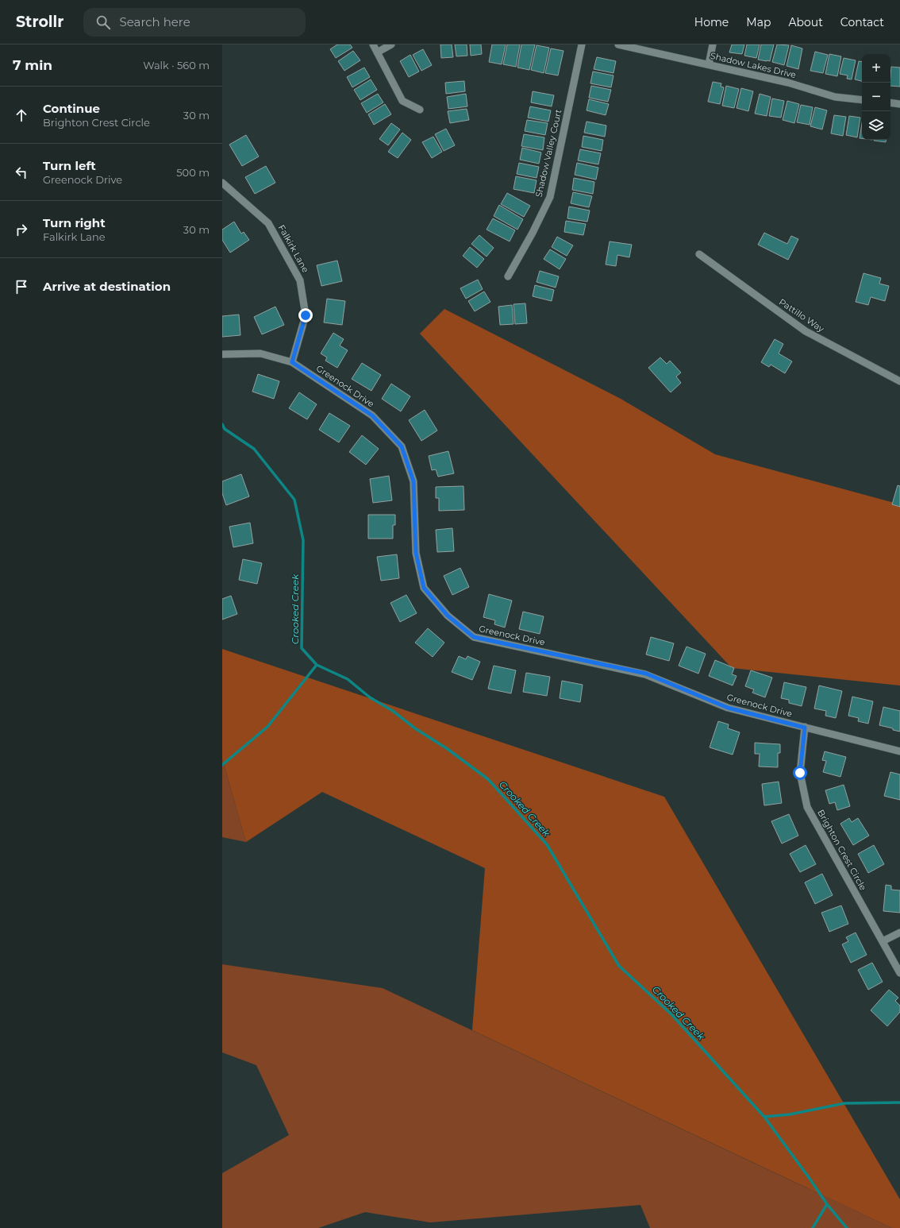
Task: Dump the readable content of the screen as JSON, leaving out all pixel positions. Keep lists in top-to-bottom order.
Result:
{
  "streets": {
    "street": [
      "Shadow Lakes Drive",
      "Shadow Valley Court",
      "Falkirk Lane",
      "Pattillo Way",
      "Greenock Drive",
      "Brighton Crest Circle"
    ]
  },
  "crossings": [
    ["Falkirk Lane", "Greenock Drive"],
    ["Greenock Drive", "Brighton Crest Circle"]
  ],
  "water": ["Crooked Creek"],
  "page": {
    "header": "Strollr",
    "search": "Search here",
    "nav": [
      "Home",
      "Map",
      "About",
      "Contact"
    ],
    "heading": ["7 min", "Walk · 560 m"],
    "map_buttons": ["+", "−"],
    "list": [
      ["Continue", "Brighton Crest Circle", "30 m"],
      ["Turn left", "Greenock Drive", "500 m"],
      ["Turn right", "Falkirk Lane", "30 m"],
      "Arrive at destination"
    ]
  }
}
